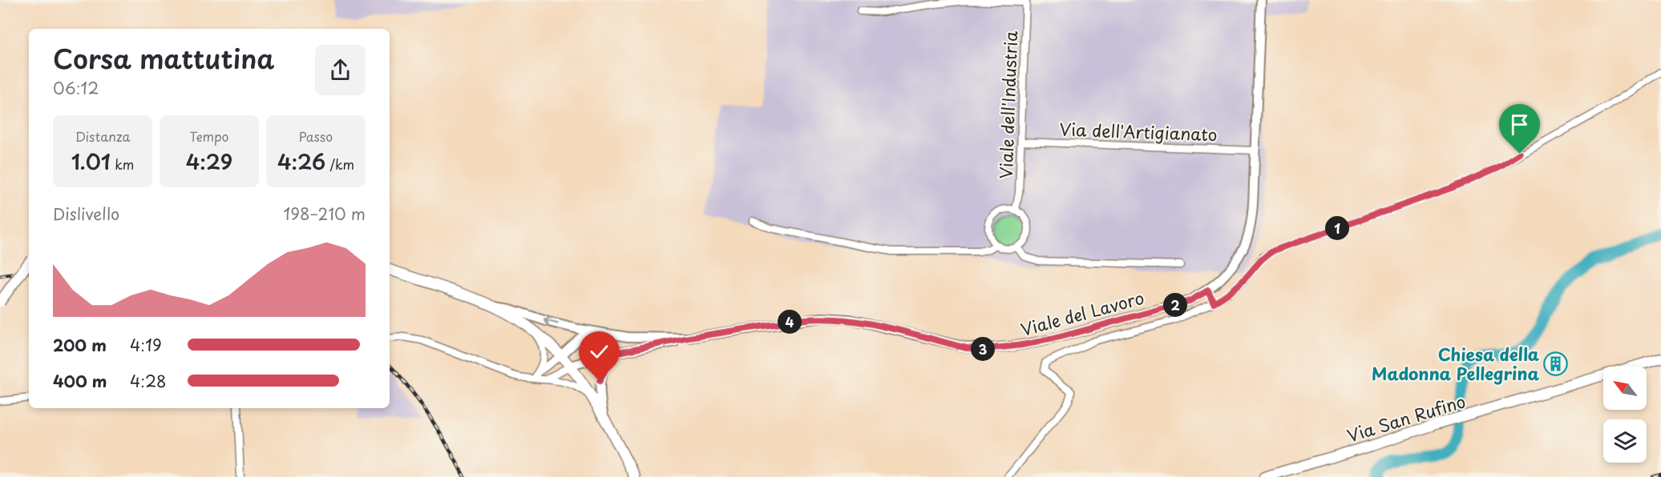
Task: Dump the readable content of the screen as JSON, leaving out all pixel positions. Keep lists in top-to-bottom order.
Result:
{
  "streets": {
    "main road": ["Via San Rufino"],
    "street": ["Viale dell'Industria", "Via dell'Artigianato", "Viale del Lavoro"]
  },
  "crossings": [
    ["Viale dell'Industria", "Via dell'Artigianato"],
    ["Via dell'Artigianato", "Viale del Lavoro"]
  ],
  "places": {
    "building": ["Chiesa della Madonna Pellegrina"]
  },
  "north": "top left",
  "page": {
    "heading": ["Corsa mattutina", "06:12"],
    "stats": [
      ["Distanza", "1.01 km"],
      ["Tempo", "4:29"],
      ["Passo", "4:26 /km"]
    ],
    "chart": ["Dislivello", "198–210 m"],
    "pins": [
      "1",
      "2",
      "4",
      "3"
    ],
    "list": [
      {
        "name": "200 m",
        "note": "4:19"
      },
      {
        "name": "400 m",
        "note": "4:28"
      }
    ]
  }
}
